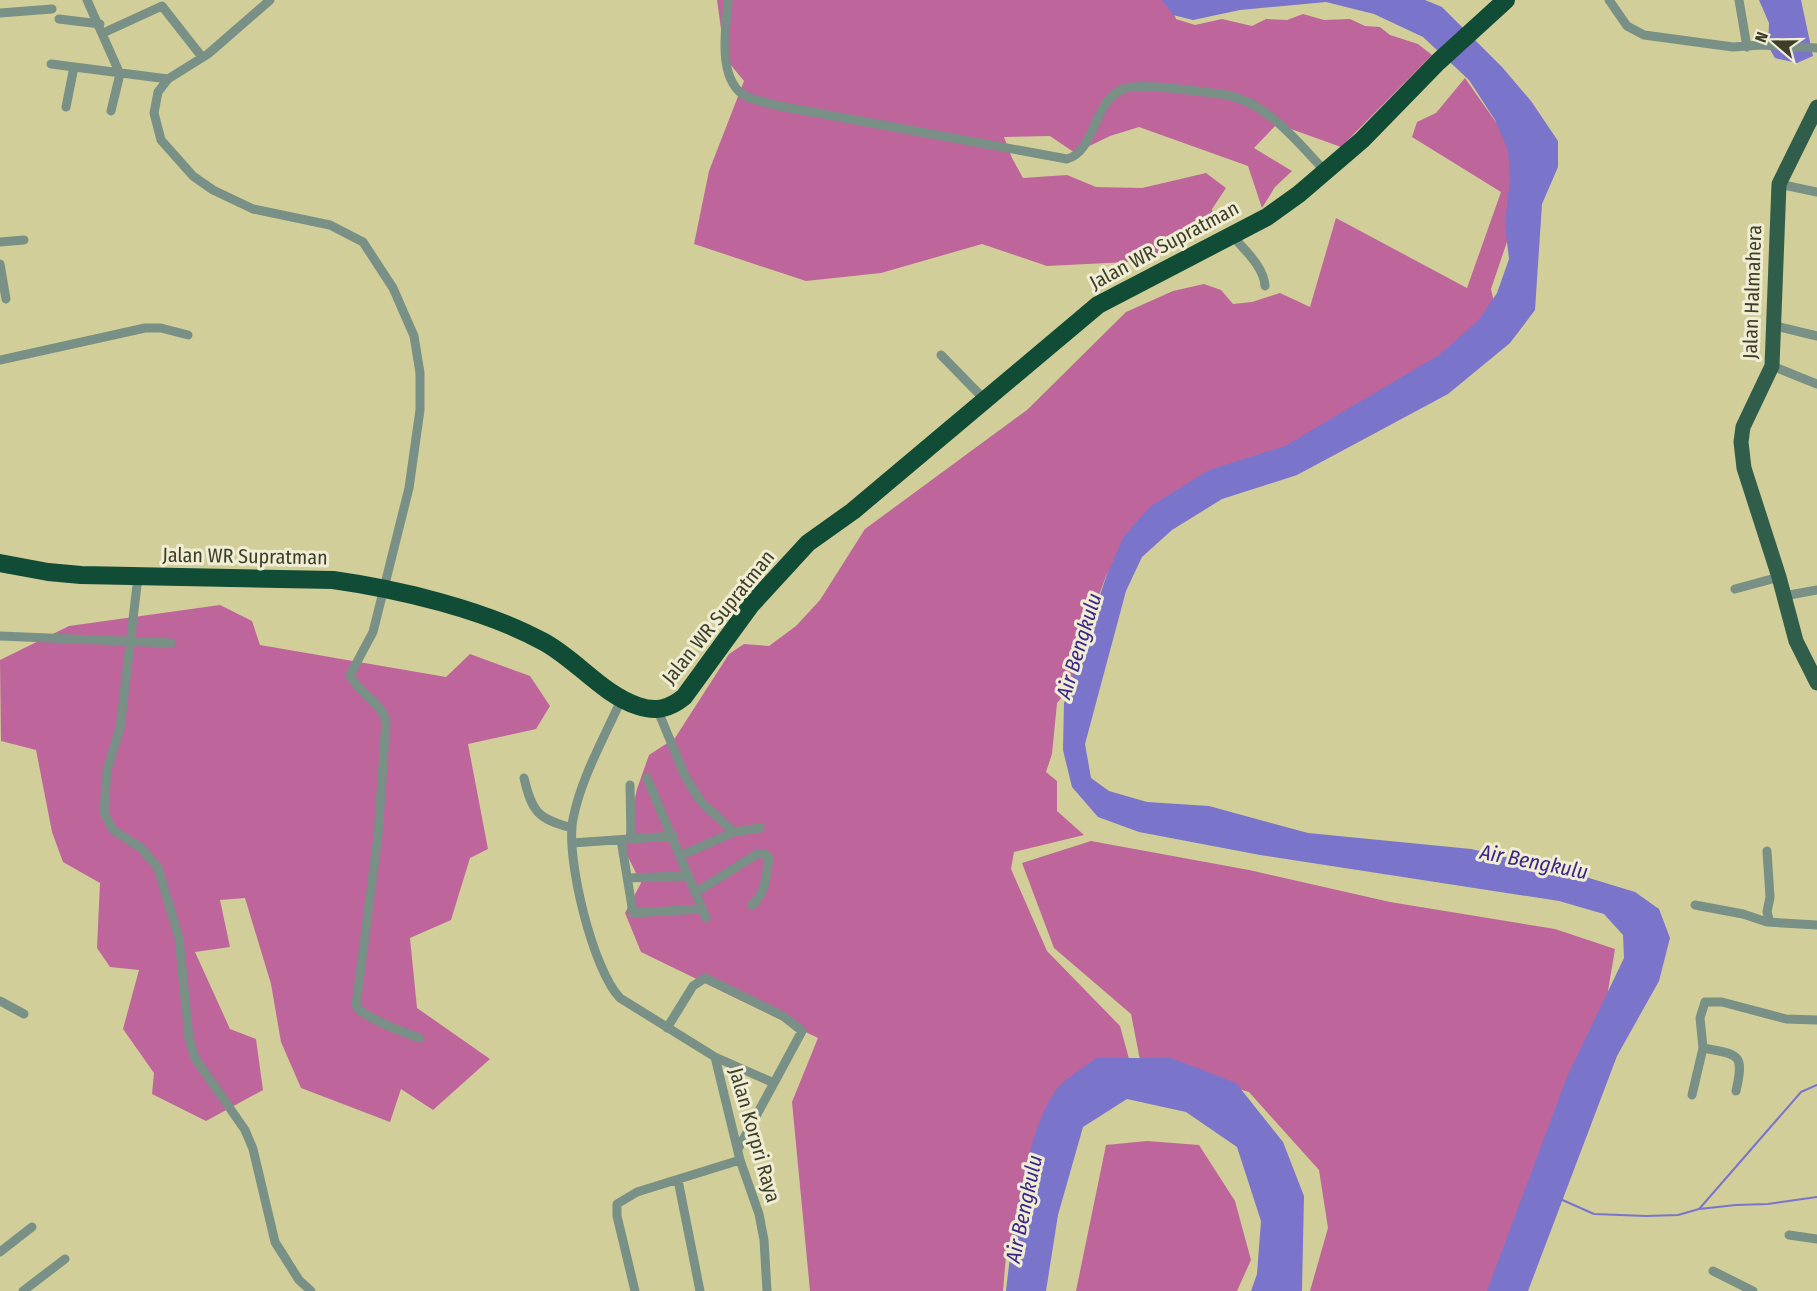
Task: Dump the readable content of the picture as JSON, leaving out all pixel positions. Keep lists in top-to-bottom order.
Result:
{
  "streets": {
    "highway": ["Jalan WR Supratman"],
    "main road": ["Jalan Halmahera"],
    "street": ["Jalan Korpri Raya"]
  },
  "crossings": [
    ["Jalan WR Supratman", "Jalan Korpri Raya"]
  ],
  "water": ["Air Bengkulu"],
  "north": "left"
}
